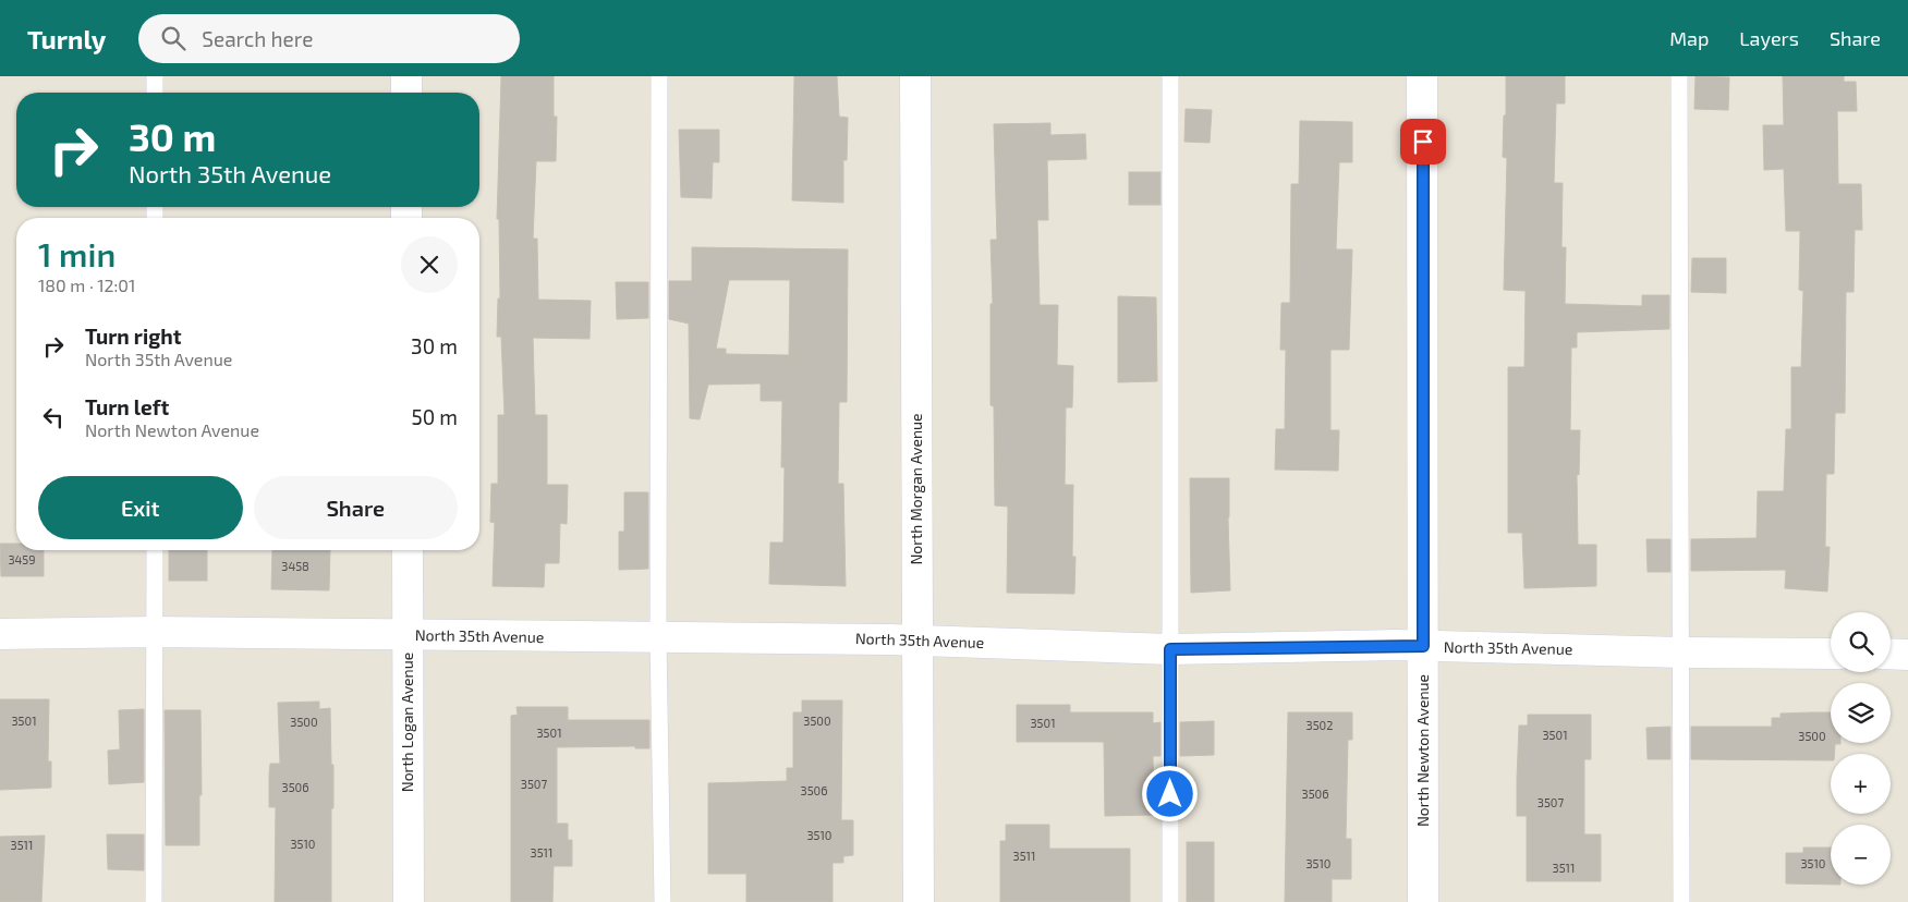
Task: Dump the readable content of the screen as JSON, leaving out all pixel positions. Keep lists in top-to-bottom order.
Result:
{
  "streets": {
    "street": [
      "North Morgan Avenue",
      "North 35th Avenue",
      "North Logan Avenue",
      "North Newton Avenue"
    ]
  },
  "crossings": [
    ["North Morgan Avenue", "North 35th Avenue"],
    ["North 35th Avenue", "North Logan Avenue"],
    ["North 35th Avenue", "North Newton Avenue"]
  ],
  "house_numbers": [
    "3459",
    "3458",
    "3501",
    "3500",
    "3500",
    "3501",
    "3502",
    "3501",
    "3501",
    "3500",
    "3507",
    "3506",
    "3506",
    "3506",
    "3507",
    "3510",
    "3510",
    "3511",
    "3511",
    "3511",
    "3510",
    "3510",
    "3511"
  ],
  "page": {
    "header": "Turnly",
    "search": "Search here",
    "nav": ["Map", "Layers", "Share"],
    "turn": ["30 m", "North 35th Avenue"],
    "heading": ["1 min", "180 m · 12:01"],
    "list": [
      {
        "name": "Turn right",
        "note": "North 35th Avenue",
        "value": "30 m"
      },
      {
        "name": "Turn left",
        "note": "North Newton Avenue",
        "value": "50 m"
      }
    ],
    "buttons": ["Exit", "Share"],
    "map_buttons": ["+", "−"]
  }
}
